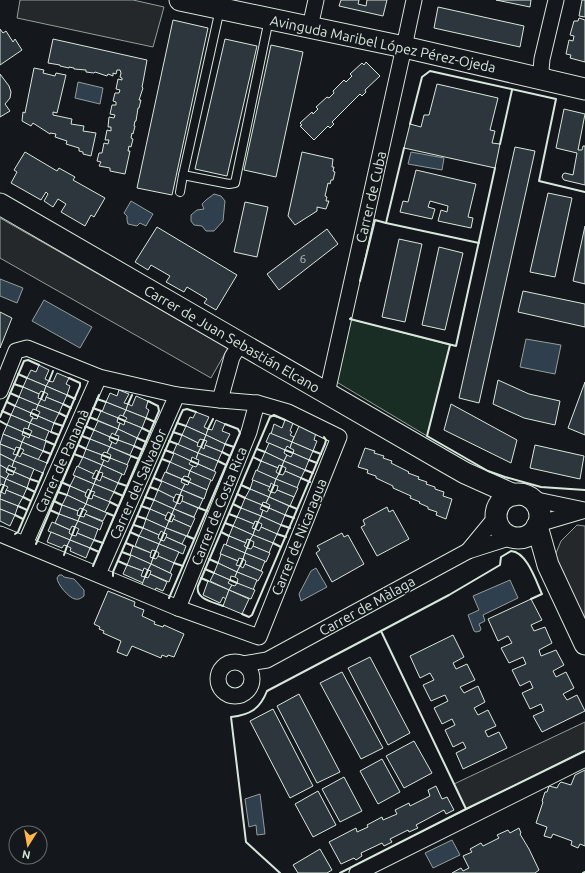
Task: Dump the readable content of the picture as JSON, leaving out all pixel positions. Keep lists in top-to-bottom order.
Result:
{
  "streets": {
    "main road": ["Avinguda Maribel López Pérez-Ojeda", "Carrer de Juan Sebastián Elcano"],
    "street": [
      "Carrer de Cuba",
      "Carrer de Panamà",
      "Carrer del Salvador",
      "Carrer de Costa Rica",
      "Carrer de Nicaragua",
      "Carrer de Màlaga"
    ]
  },
  "crossings": [
    ["Avinguda Maribel López Pérez-Ojeda", "Carrer de Cuba"],
    ["Carrer de Cuba", "Carrer de Juan Sebastián Elcano"],
    ["Carrer de Juan Sebastián Elcano", "Carrer de Màlaga"],
    ["Carrer de Costa Rica", "Carrer de Nicaragua"]
  ],
  "house_numbers": ["6"],
  "north": "bottom"
}
